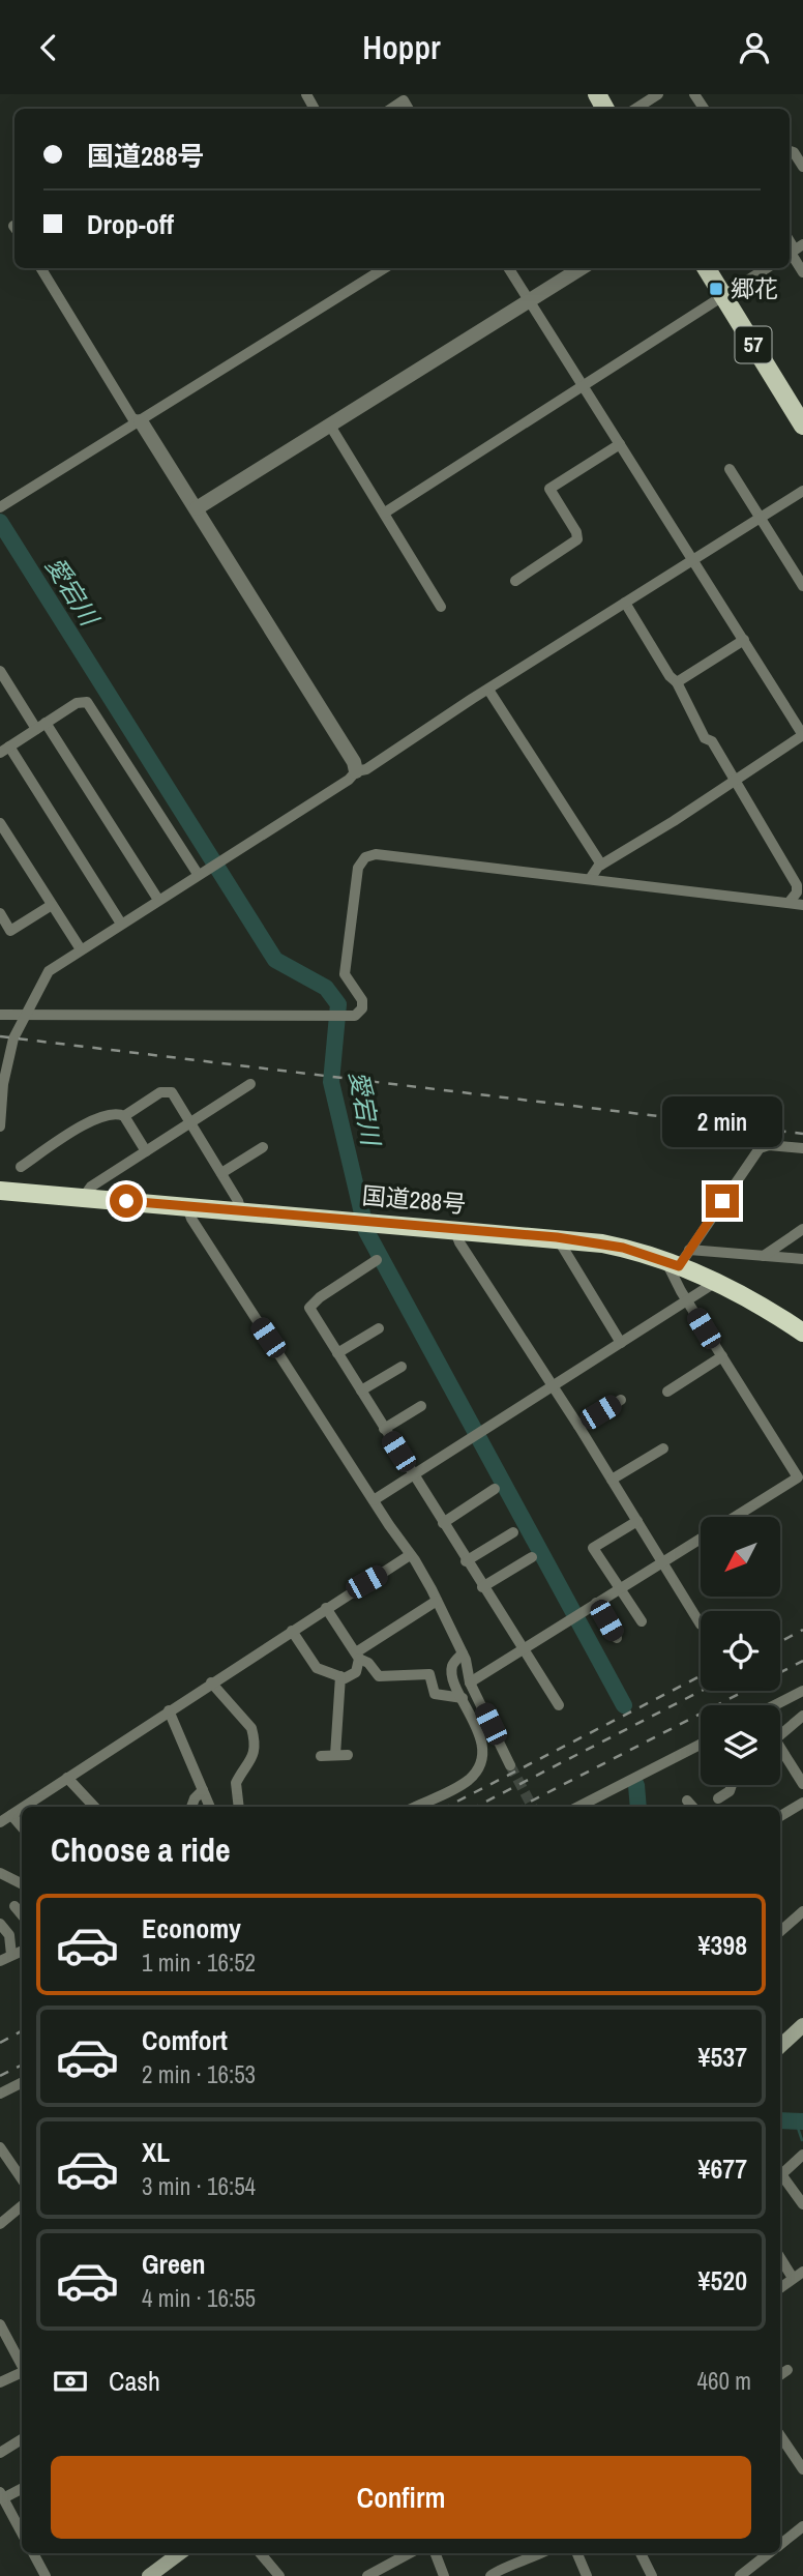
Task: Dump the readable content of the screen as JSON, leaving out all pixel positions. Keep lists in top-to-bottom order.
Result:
{
  "streets": {
    "highway": ["国道288号"],
    "main road": ["57"]
  },
  "water": ["愛宕川"],
  "places": {
    "transit": ["郷花"]
  },
  "north": "bottom left",
  "page": {
    "header": "Hoppr",
    "banner": ["国道288号", "Drop-off"],
    "bubble": "2 min",
    "heading": "Choose a ride",
    "list": [
      {
        "name": "Economy",
        "note": "1 min · 16:52",
        "value": "¥398"
      },
      {
        "name": "Comfort",
        "note": "2 min · 16:53",
        "value": "¥537"
      },
      {
        "name": "XL",
        "note": "3 min · 16:54",
        "value": "¥677"
      },
      {
        "name": "Green",
        "note": "4 min · 16:55",
        "value": "¥520"
      }
    ],
    "pay": ["Cash", "460 m"],
    "buttons": "Confirm"
  }
}
